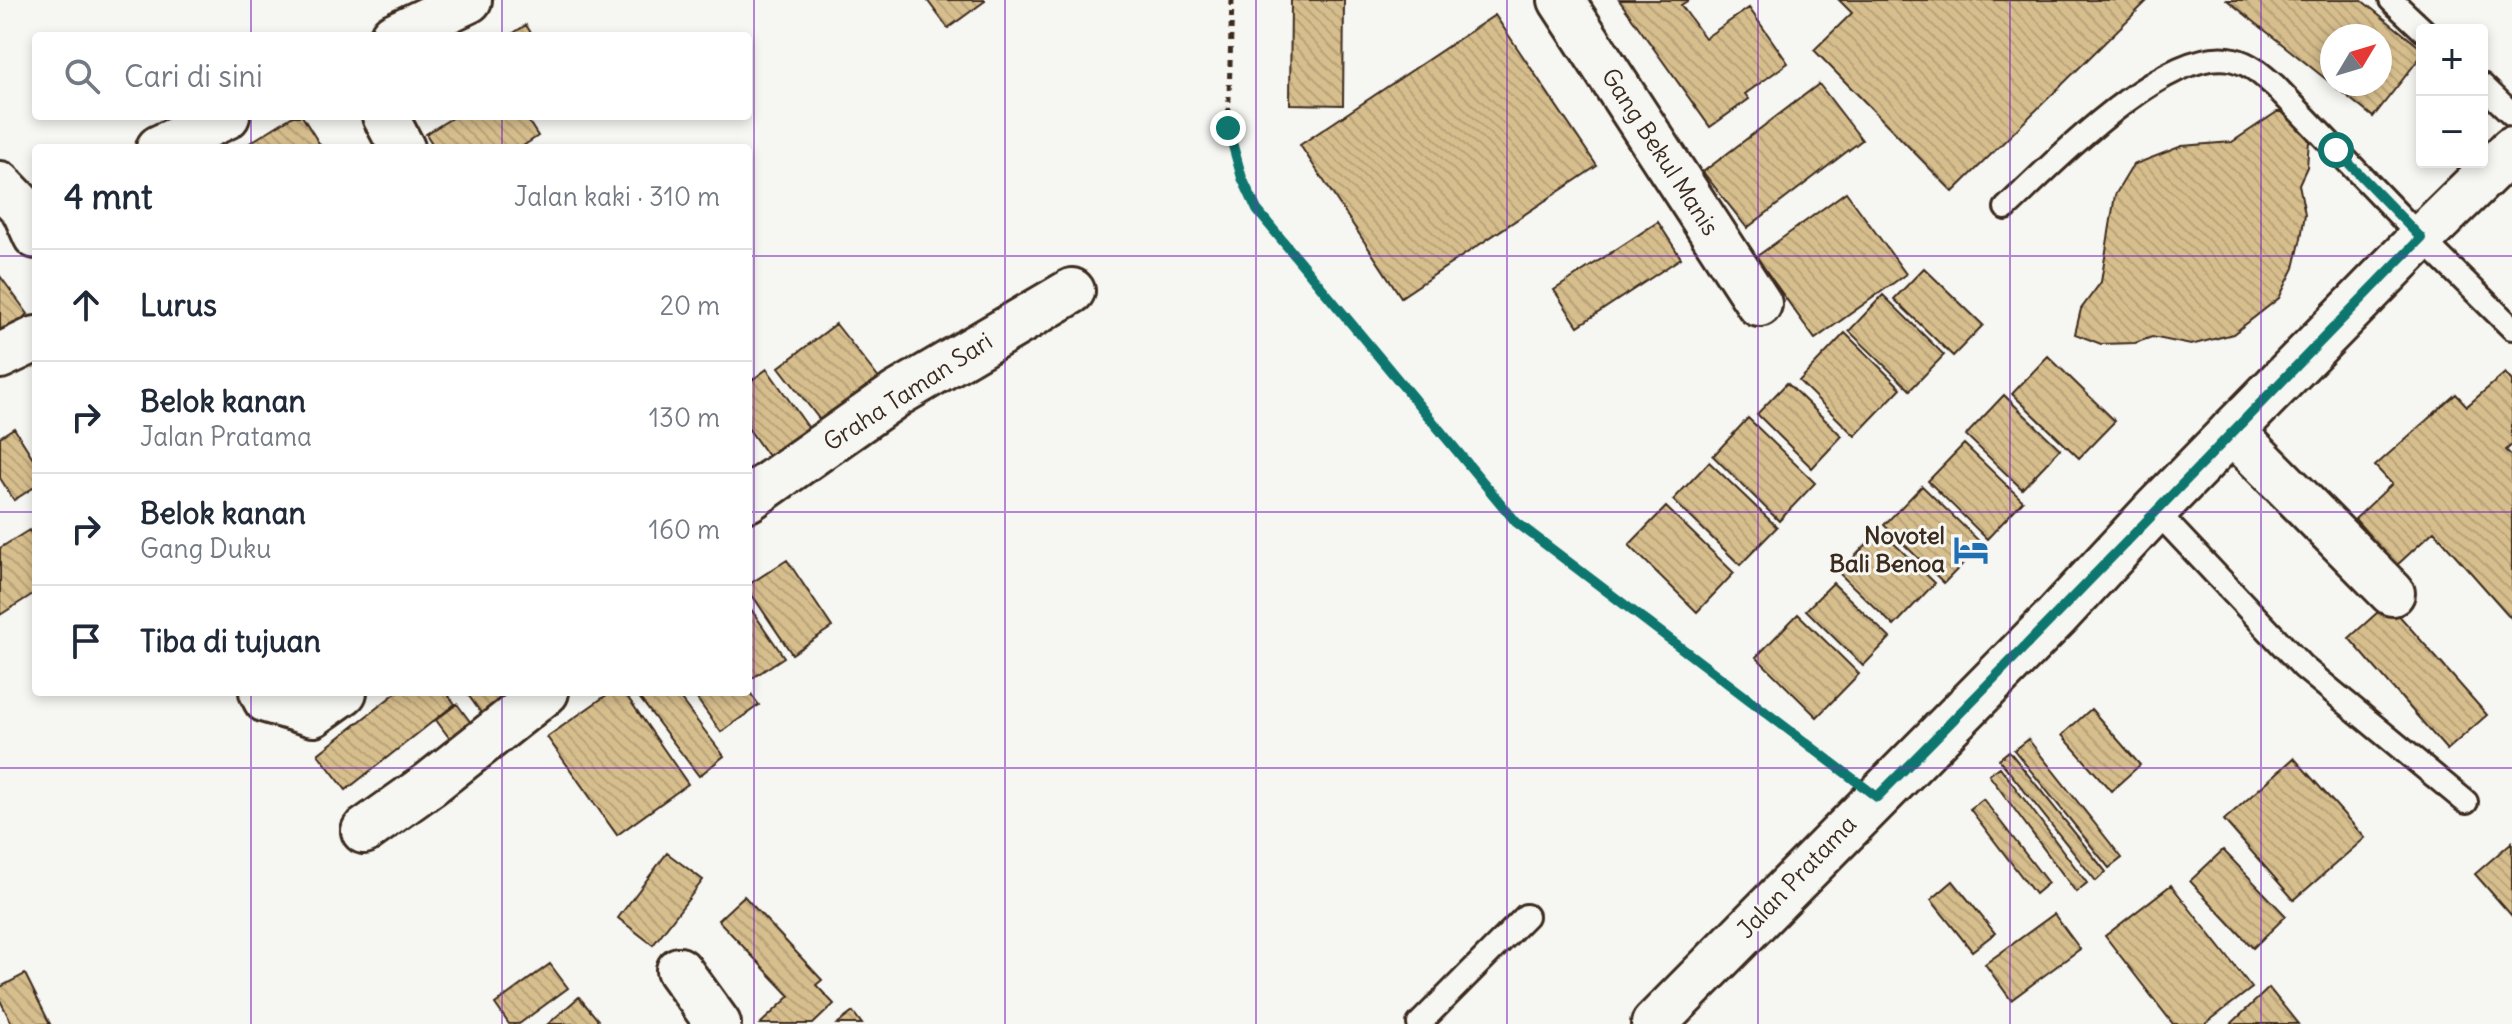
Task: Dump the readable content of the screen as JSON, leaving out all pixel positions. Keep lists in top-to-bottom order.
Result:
{
  "streets": {
    "street": ["Gang Bekul Manis", "Graha Taman Sari", "Jalan Pratama"]
  },
  "places": {
    "hotel": ["Novotel Bali Benoa"]
  },
  "north": "top right",
  "page": {
    "map_buttons": ["+", "−"],
    "search": "Cari di sini",
    "heading": ["4 mnt", "Jalan kaki · 310 m"],
    "list": [
      ["Lurus", "20 m"],
      ["Belok kanan", "Jalan Pratama", "130 m"],
      ["Belok kanan", "Gang Duku", "160 m"],
      "Tiba di tujuan"
    ]
  }
}
